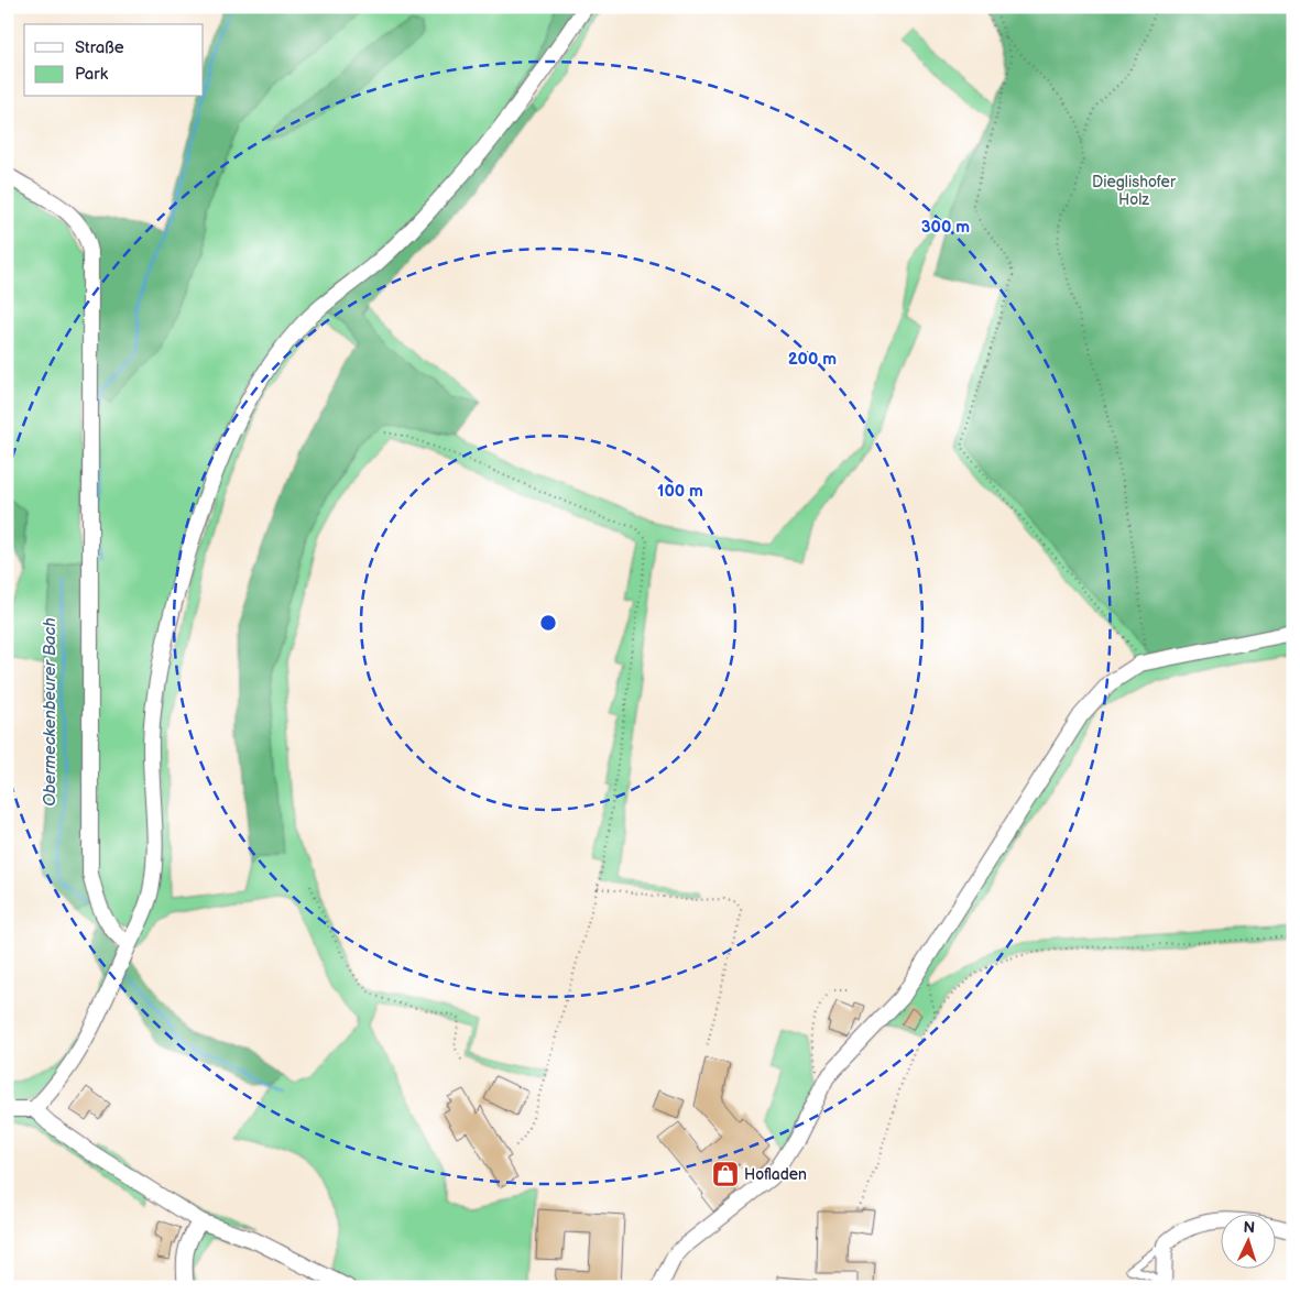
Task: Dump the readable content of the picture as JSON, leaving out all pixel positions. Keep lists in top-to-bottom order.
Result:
{
  "water": ["Obermeckenbeurer Bach"],
  "parks": ["Dieglishofer Holz"],
  "places": {
    "shop": ["Hofladen"]
  },
  "legend": ["Straße", "Park"],
  "north": "top",
  "rings": ["300 m", "200 m", "100 m"]
}
